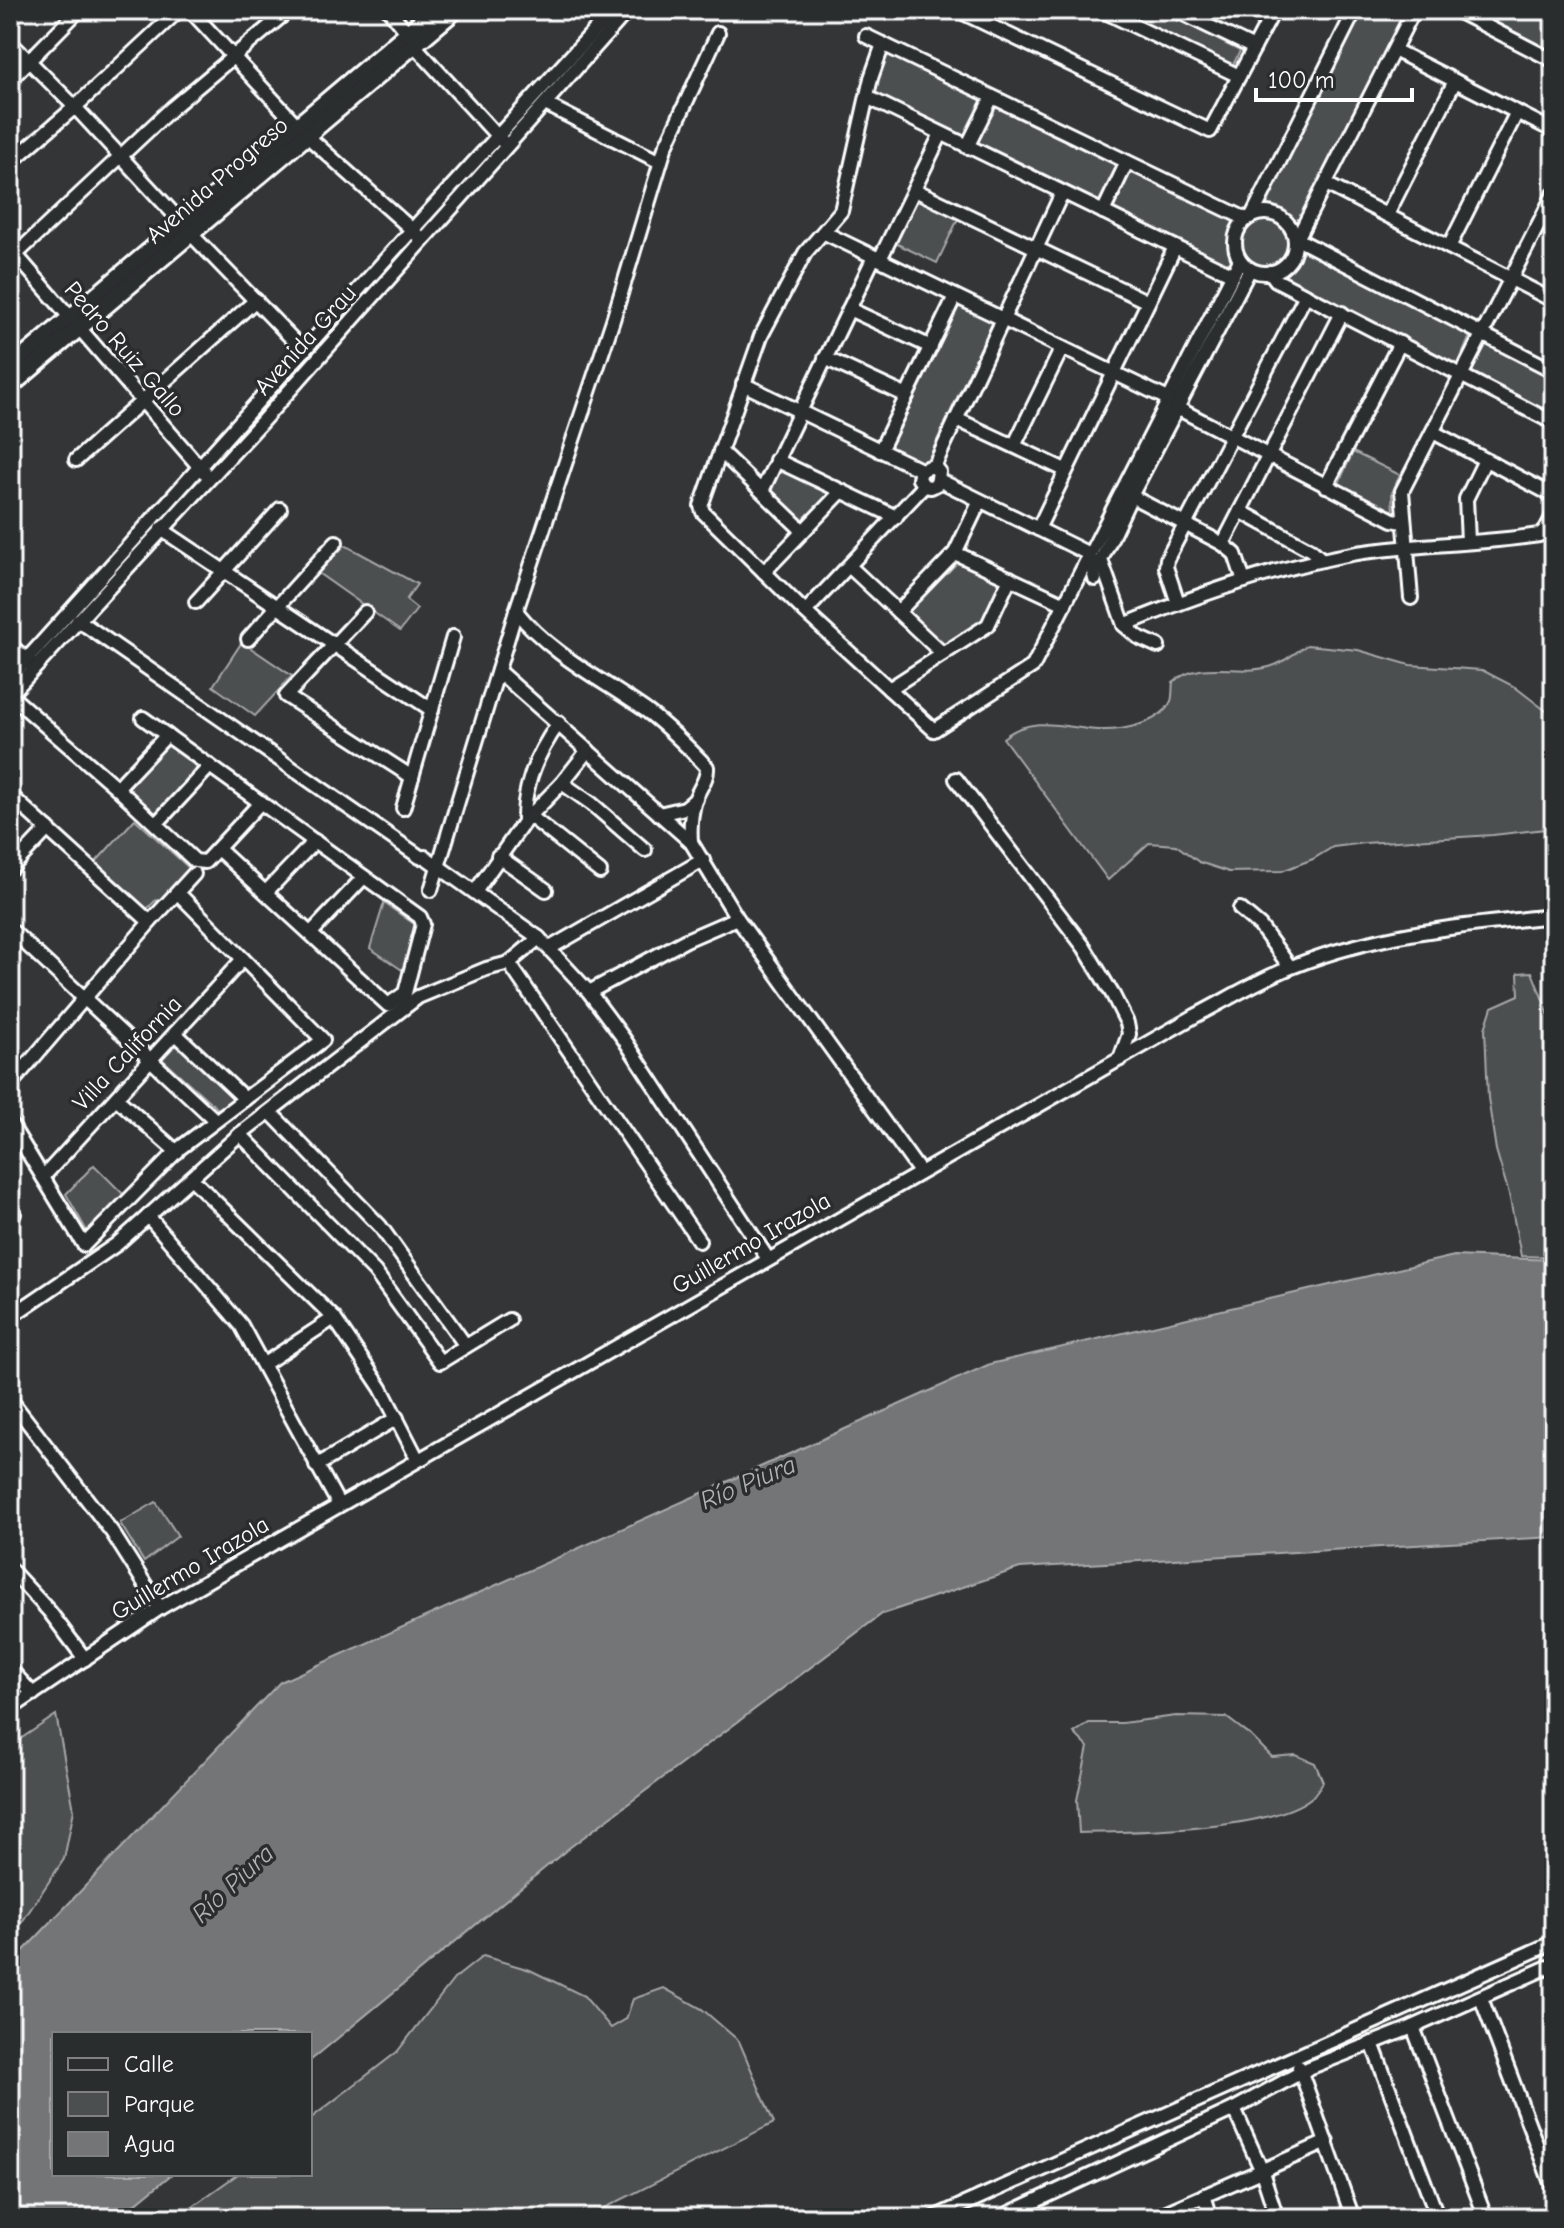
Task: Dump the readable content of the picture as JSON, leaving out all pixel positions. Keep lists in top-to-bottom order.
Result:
{
  "streets": {
    "main road": ["Avenida Progreso"],
    "street": [
      "Avenida Grau",
      "Pedro Ruiz Gallo",
      "Villa California",
      "Guillermo Irazola"
    ]
  },
  "crossings": [
    ["Avenida Progreso", "Pedro Ruiz Gallo"],
    ["Avenida Grau", "Pedro Ruiz Gallo"]
  ],
  "water": ["Río Piura"],
  "legend": ["Calle", "Parque", "Agua"],
  "scale_bar": "100 m"
}
